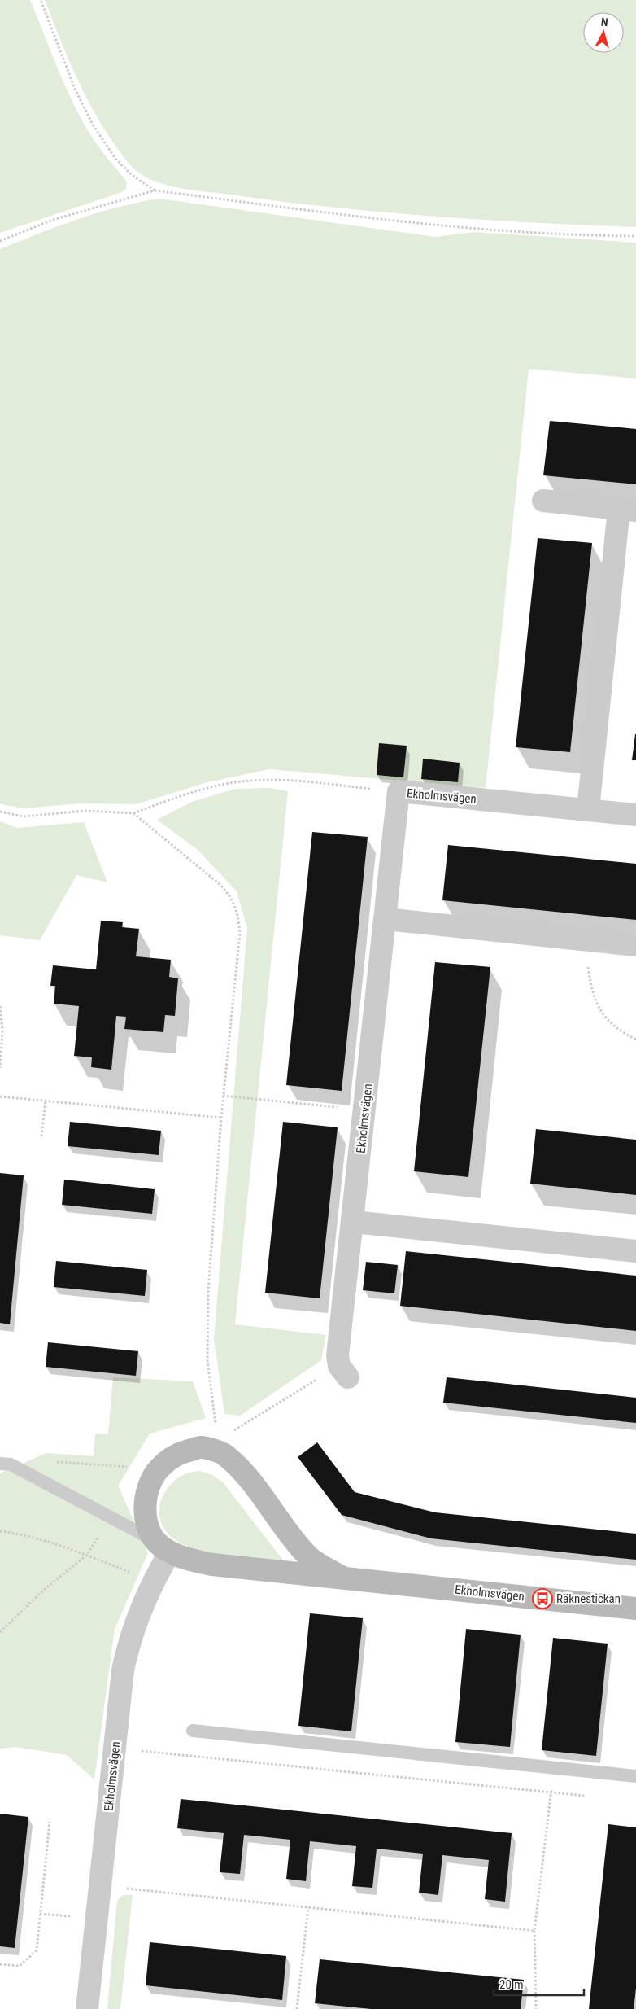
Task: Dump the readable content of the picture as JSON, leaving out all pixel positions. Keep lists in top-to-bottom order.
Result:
{
  "streets": {
    "street": ["Ekholmsvägen"]
  },
  "places": {
    "bus stop": ["Räknestickan"]
  },
  "scale_bar": "20 m",
  "north": "top"
}
